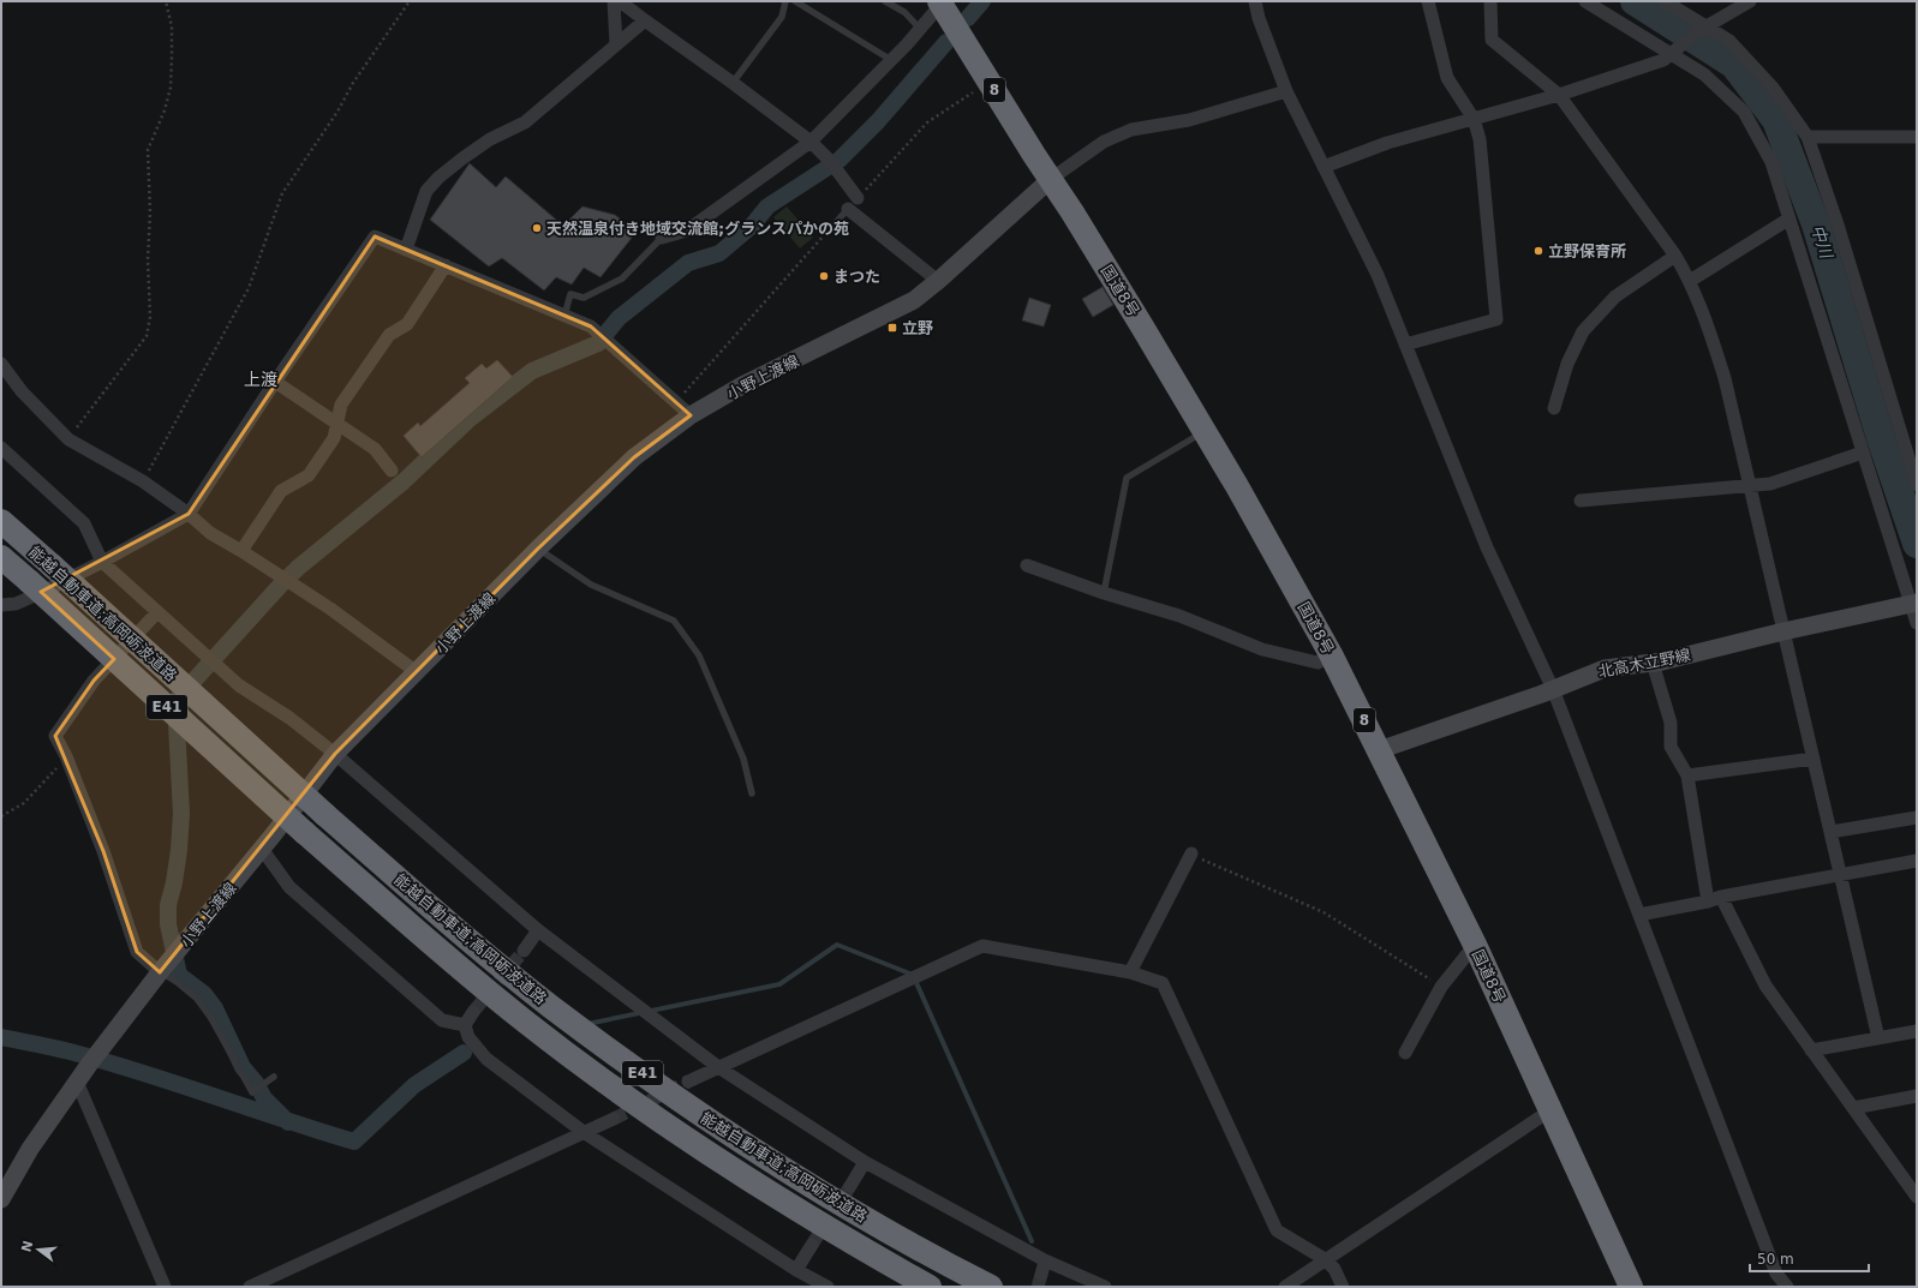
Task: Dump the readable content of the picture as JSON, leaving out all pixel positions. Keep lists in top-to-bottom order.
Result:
{
  "streets": {
    "highway": [
      "8",
      "国道8号",
      "能越自動車道;高岡砺波道路",
      "E41"
    ],
    "main road": ["小野上渡線", "北高木立野線"]
  },
  "crossings": [
    ["国道8号", "小野上渡線"],
    ["国道8号", "北高木立野線"]
  ],
  "districts": ["上渡"],
  "water": ["中川"],
  "places": {
    "other": ["天然温泉付き地域交流館;グランスパかの苑", "立野保育所", "まつた"],
    "transit": ["立野"]
  },
  "scale_bar": "50 m",
  "north": "left"
}
